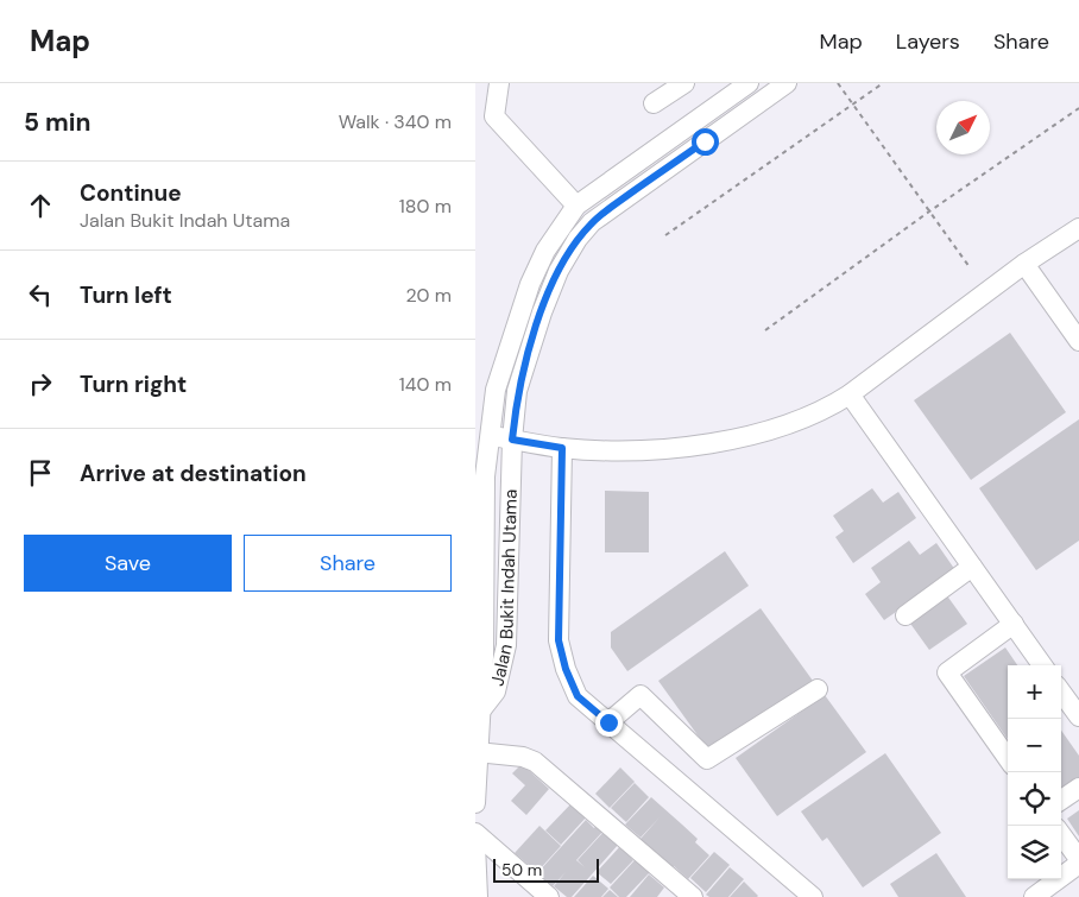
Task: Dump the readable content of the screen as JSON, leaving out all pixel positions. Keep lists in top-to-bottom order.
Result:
{
  "streets": {
    "street": ["Jalan Bukit Indah Utama"]
  },
  "scale_bar": "50 m",
  "north": "top right",
  "page": {
    "header": "Map",
    "nav": ["Map", "Layers", "Share"],
    "heading": ["5 min", "Walk · 340 m"],
    "list": [
      ["Continue", "Jalan Bukit Indah Utama", "180 m"],
      ["Turn left", "20 m"],
      ["Turn right", "140 m"],
      "Arrive at destination"
    ],
    "buttons": ["Save", "Share"],
    "map_buttons": ["+", "−"],
    "scale": "50 m"
  }
}
